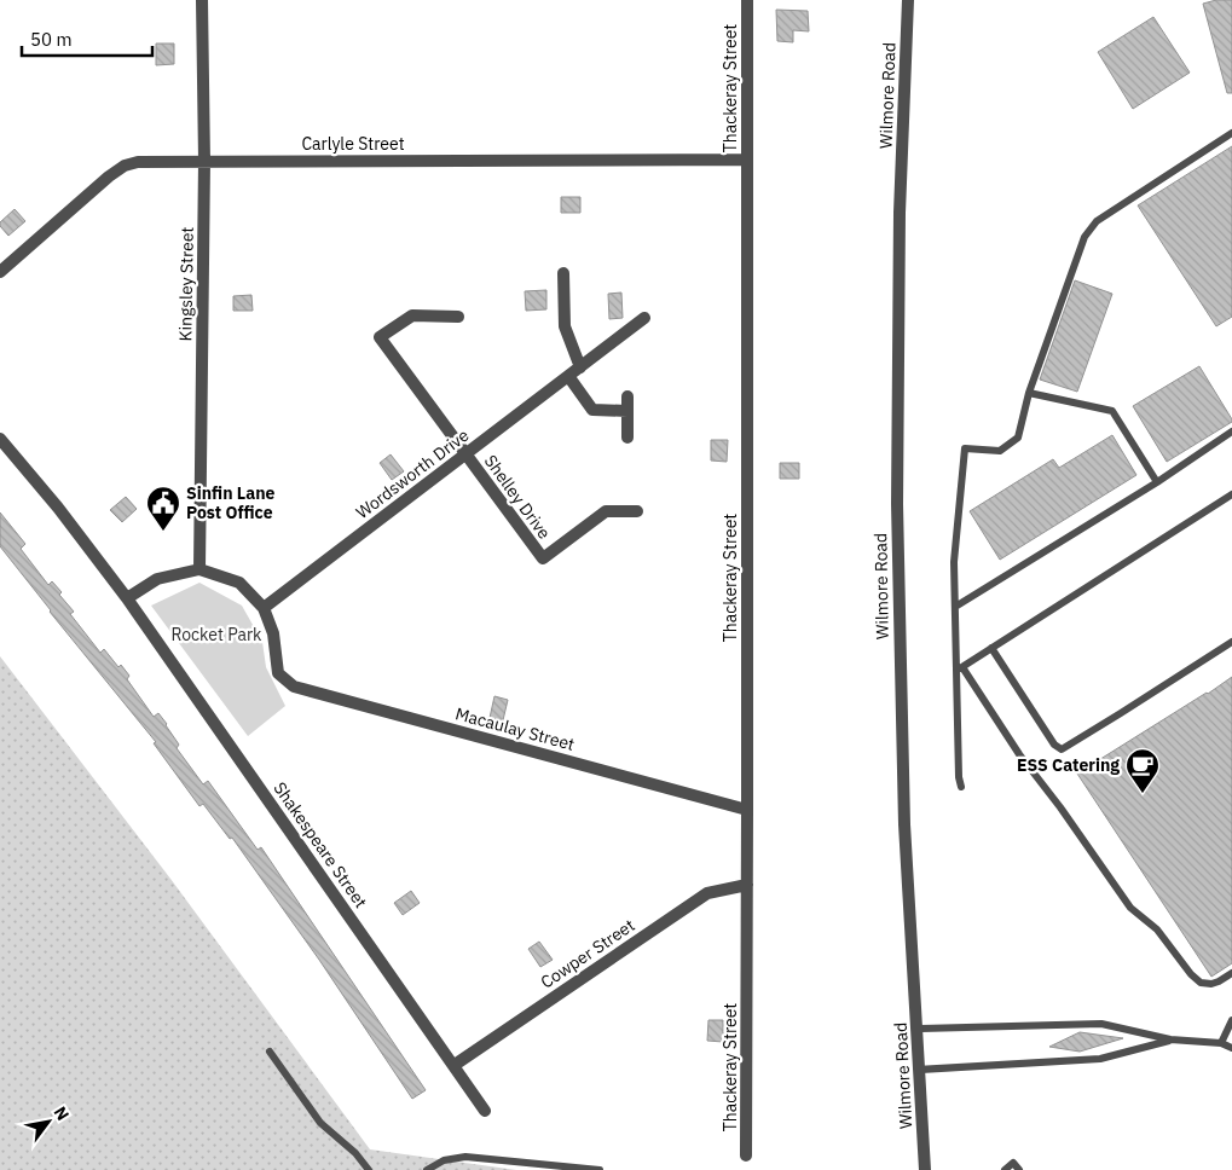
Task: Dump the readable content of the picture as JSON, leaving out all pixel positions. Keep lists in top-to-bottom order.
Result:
{
  "streets": {
    "street": [
      "Thackeray Street",
      "Wilmore Road",
      "Carlyle Street",
      "Kingsley Street",
      "Wordsworth Drive",
      "Shelley Drive",
      "Macaulay Street",
      "Shakespeare Street",
      "Cowper Street"
    ]
  },
  "crossings": [
    ["Thackeray Street", "Carlyle Street"],
    ["Thackeray Street", "Macaulay Street"],
    ["Thackeray Street", "Cowper Street"],
    ["Carlyle Street", "Kingsley Street"],
    ["Wordsworth Drive", "Shelley Drive"],
    ["Wordsworth Drive", "Macaulay Street"],
    ["Shakespeare Street", "Cowper Street"]
  ],
  "parks": ["Rocket Park"],
  "places": {
    "public building": ["Sinfin Lane Post Office"],
    "cafe": ["ESS Catering"]
  },
  "scale_bar": "50 m",
  "north": "top right"
}
